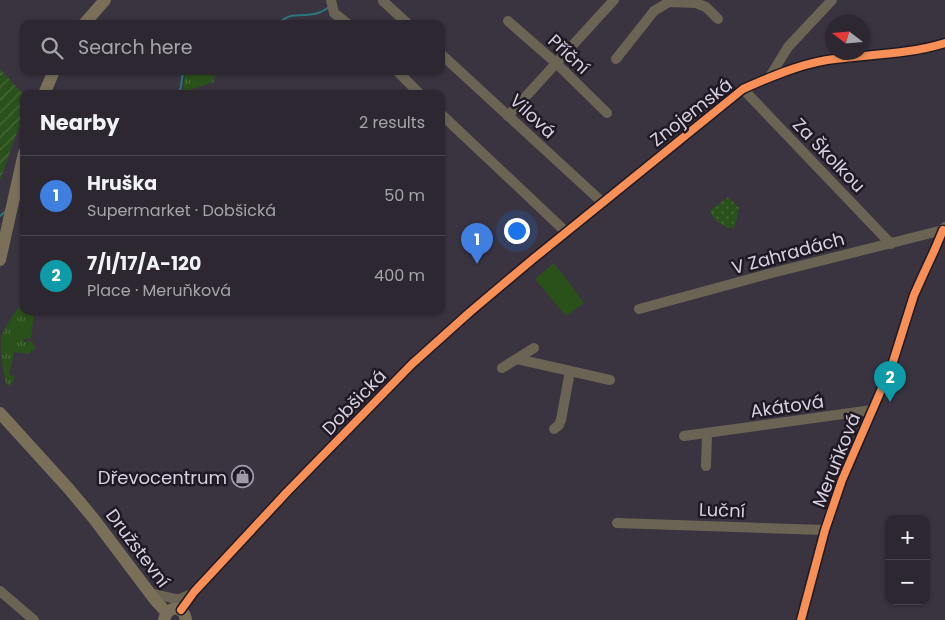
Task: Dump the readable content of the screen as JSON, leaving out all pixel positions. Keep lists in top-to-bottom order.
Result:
{
  "streets": {
    "main road": ["Družstevní"],
    "street": [
      "Příční",
      "Znojemská",
      "Vilová",
      "Za Školkou",
      "V Zahradách",
      "Dobšická",
      "Akátová",
      "Meruňková",
      "Luční"
    ]
  },
  "crossings": [
    ["Znojemská", "Vilová"],
    ["Znojemská", "Za Školkou"],
    ["Znojemská", "Dobšická"],
    ["Za Školkou", "V Zahradách"],
    ["V Zahradách", "Meruňková"],
    ["Akátová", "Meruňková"],
    ["Meruňková", "Luční"]
  ],
  "places": {
    "shop": ["Dřevocentrum"]
  },
  "north": "left",
  "page": {
    "search": "Search here",
    "heading": ["Nearby", "2 results"],
    "list": [
      {
        "mark": "1",
        "name": "Hruška",
        "note": "Supermarket · Dobšická",
        "value": "50 m"
      },
      {
        "mark": "2",
        "name": "7/I/17/A-120",
        "note": "Place · Meruňková",
        "value": "400 m"
      }
    ],
    "pins": ["1", "2"],
    "map_buttons": ["+", "−"]
  }
}
